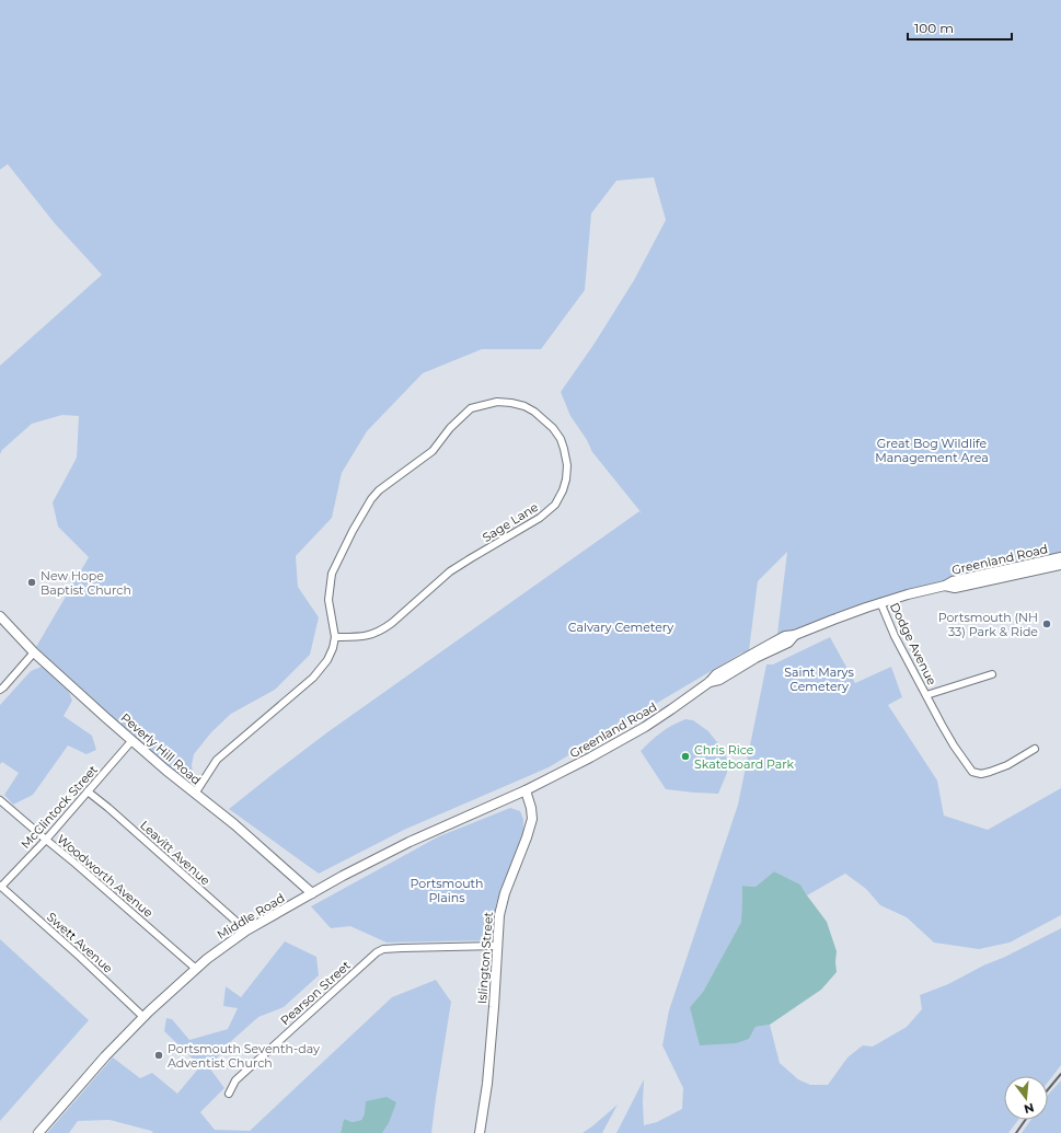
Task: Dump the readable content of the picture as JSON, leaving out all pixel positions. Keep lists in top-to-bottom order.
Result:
{
  "streets": {
    "main road": [
      "Greenland Road",
      "Peverly Hill Road",
      "Middle Road",
      "Islington Street"
    ],
    "street": [
      "Sage Lane",
      "Dodge Avenue",
      "McClintock Street",
      "Leavitt Avenue",
      "Woodworth Avenue",
      "Swett Avenue",
      "Pearson Street"
    ]
  },
  "crossings": [
    ["Sage Lane", "Peverly Hill Road"],
    ["Greenland Road", "Dodge Avenue"],
    ["Greenland Road", "Middle Road"],
    ["Greenland Road", "Islington Street"],
    ["Peverly Hill Road", "McClintock Street"],
    ["Peverly Hill Road", "Middle Road"],
    ["McClintock Street", "Leavitt Avenue"],
    ["McClintock Street", "Woodworth Avenue"],
    ["McClintock Street", "Swett Avenue"],
    ["Leavitt Avenue", "Middle Road"],
    ["Woodworth Avenue", "Middle Road"],
    ["Middle Road", "Swett Avenue"],
    ["Middle Road", "Islington Street"],
    ["Islington Street", "Pearson Street"]
  ],
  "parks": [
    "Great Bog Wildlife Management Area",
    "Calvary Cemetery",
    "Saint Marys Cemetery",
    "Portsmouth Plains"
  ],
  "places": [
    "New Hope Baptist Church",
    "Portsmouth (NH 33) Park & Ride",
    "Chris Rice Skateboard Park",
    "Portsmouth Seventh-day Adventist Church"
  ],
  "scale_bar": "100 m",
  "north": "bottom"
}
